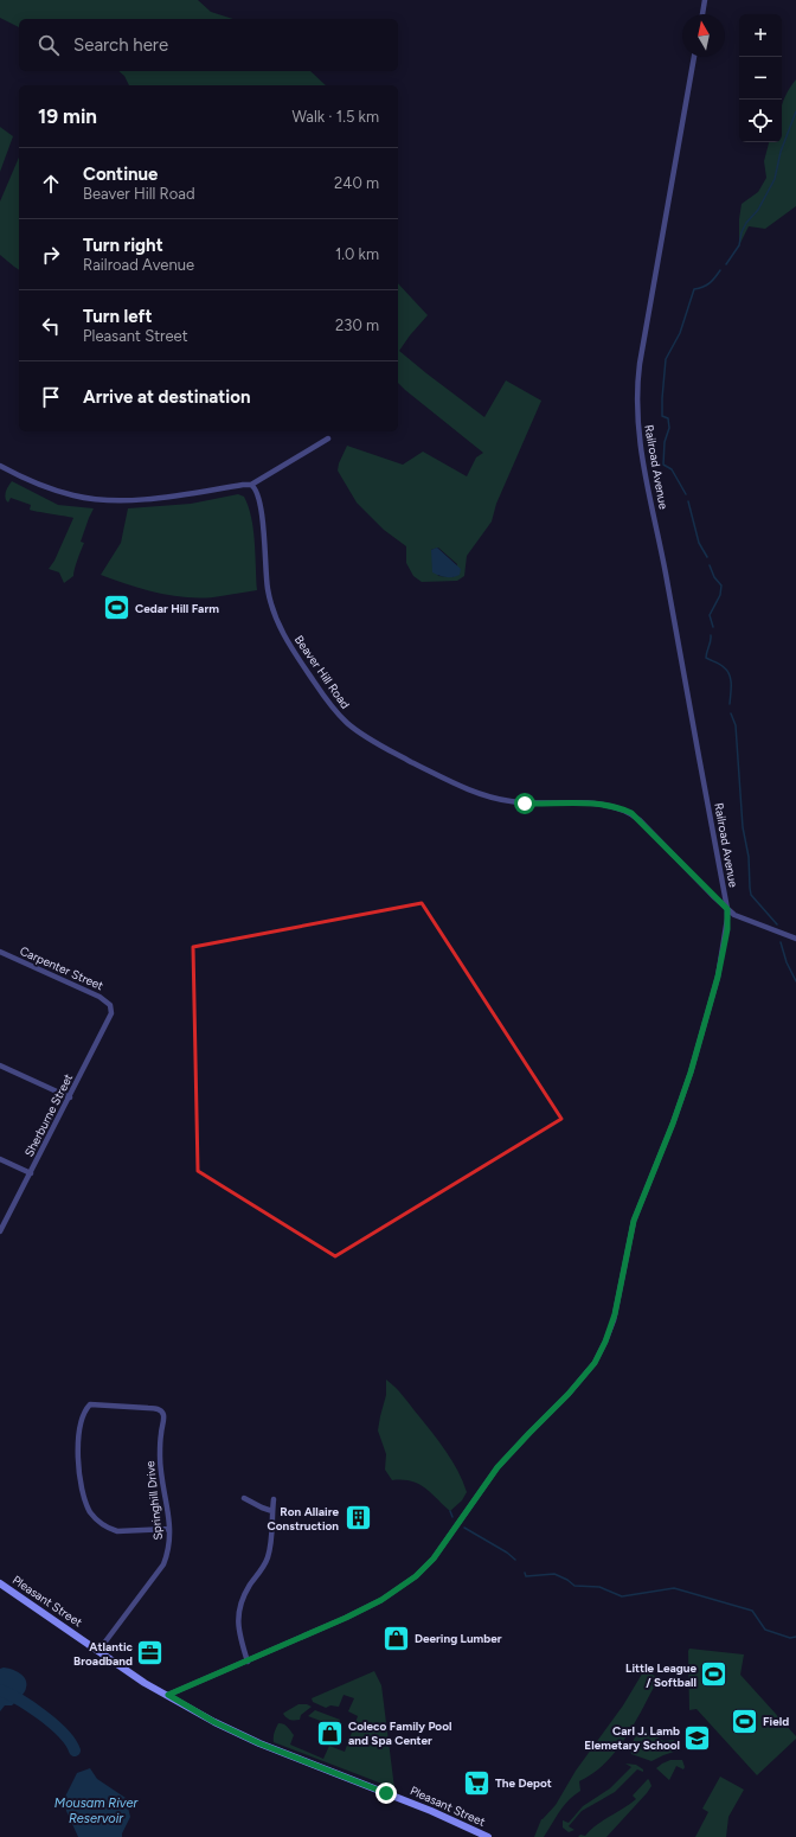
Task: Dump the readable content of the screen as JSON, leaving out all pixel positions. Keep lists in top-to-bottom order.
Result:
{
  "streets": {
    "main road": ["Pleasant Street"],
    "street": [
      "Railroad Avenue",
      "Beaver Hill Road",
      "Carpenter Street",
      "Sherburne Street",
      "Springhill Drive"
    ]
  },
  "crossings": [
    ["Railroad Avenue", "Beaver Hill Road"],
    ["Railroad Avenue", "Pleasant Street"],
    ["Carpenter Street", "Sherburne Street"],
    ["Springhill Drive", "Pleasant Street"]
  ],
  "water": ["Mousam River Reservoir"],
  "places": {
    "sports": ["Cedar Hill Farm", "Little League / Softball", "Field"],
    "building": ["Ron Allaire Construction"],
    "shop": ["Deering Lumber", "Coleco Family Pool and Spa Center"],
    "office": ["Atlantic Broadband"],
    "school or university": ["Carl J. Lamb Elemetary School"],
    "supermarket": ["The Depot"]
  },
  "north": "top",
  "page": {
    "map_buttons": ["+", "−"],
    "search": "Search here",
    "heading": ["19 min", "Walk · 1.5 km"],
    "list": [
      ["Continue", "Beaver Hill Road", "240 m"],
      ["Turn right", "Railroad Avenue", "1.0 km"],
      ["Turn left", "Pleasant Street", "230 m"],
      "Arrive at destination"
    ]
  }
}
